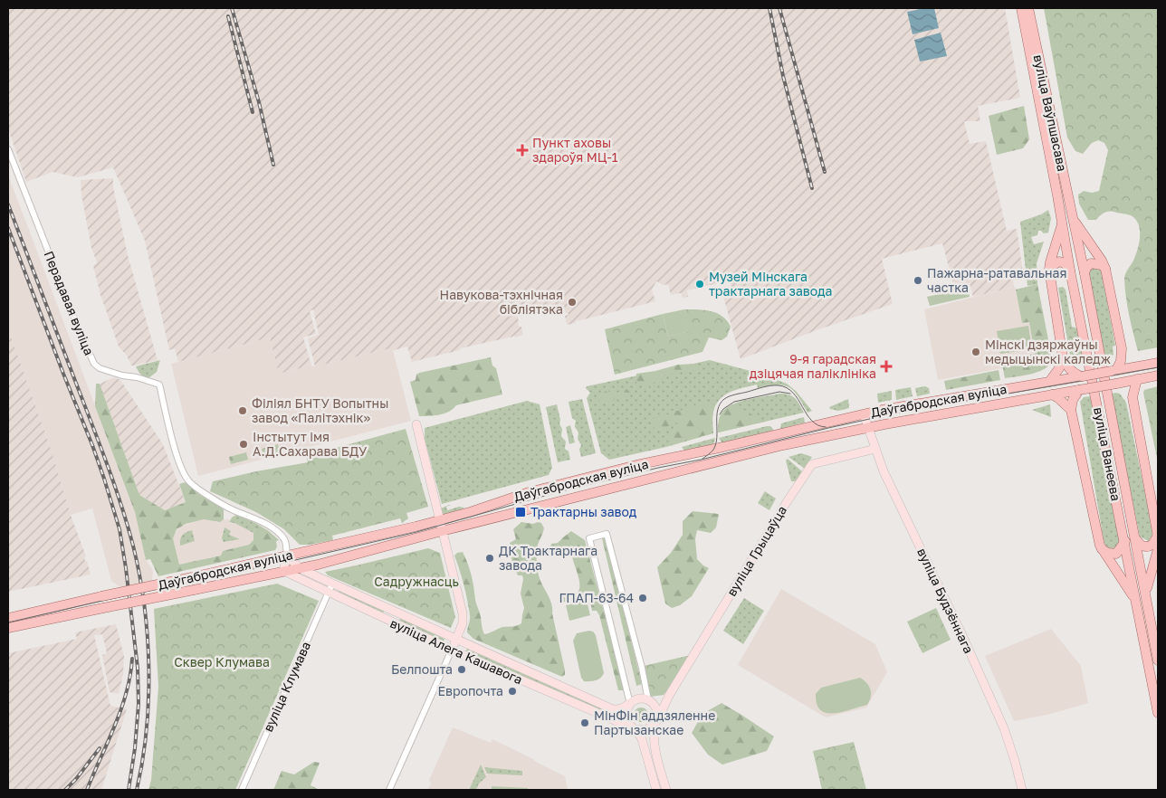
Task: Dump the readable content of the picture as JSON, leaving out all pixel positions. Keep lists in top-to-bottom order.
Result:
{
  "streets": {
    "main road": [
      "вуліца Ваўпшасава",
      "Даўгабродская вуліца",
      "вуліца Ванеева",
      "вуліца Грыцаўца",
      "вуліца Будзённага",
      "вуліца Алега Кашавога"
    ],
    "street": ["Перадавая вуліца", "вуліца Клумава"]
  },
  "crossings": [
    ["вуліца Ваўпшасава", "вуліца Ванеева"],
    ["Перадавая вуліца", "Даўгабродская вуліца"],
    ["Перадавая вуліца", "вуліца Алега Кашавога"],
    ["Даўгабродская вуліца", "вуліца Будзённага"],
    ["Даўгабродская вуліца", "вуліца Алега Кашавога"],
    ["вуліца Грыцаўца", "вуліца Будзённага"],
    ["вуліца Грыцаўца", "вуліца Алега Кашавога"],
    ["вуліца Алега Кашавога", "вуліца Клумава"]
  ],
  "parks": ["Садружнасць", "Сквер Клумава"],
  "places": {
    "health": ["Пункт аховы здароўя МЦ-1", "9-я гарадская дзіцячая паліклініка"],
    "other": [
      "Пажарна-ратавальная частка",
      "Музей Мінскага трактарнага завода",
      "Навукова-тэхнічная бібліятэка",
      "Мінскі дзяржаўны медыцынскі каледж",
      "Філіял БНТУ Вопытны завод «Палітэхнік»",
      "Інстытут імя А.Д.Сахарава БДУ",
      "ДК Трактарнага завода",
      "ГПАП-63-64",
      "Белпошта",
      "Европочта",
      "МінФін аддзяленне Партызанскае"
    ],
    "transit": ["Трактарны завод"]
  }
}
